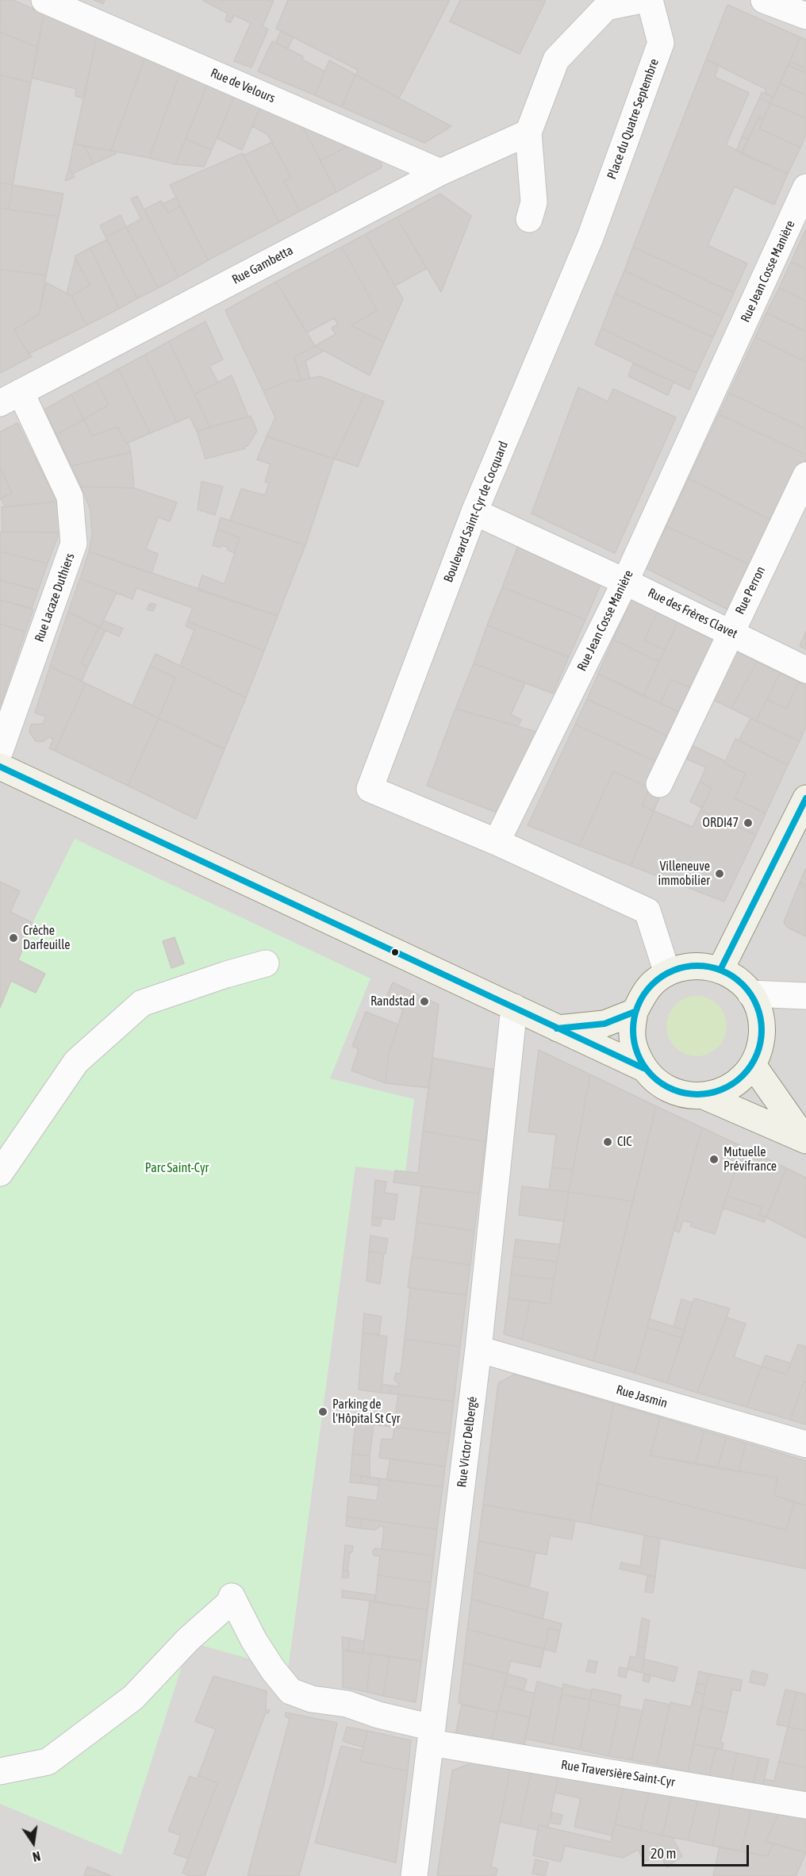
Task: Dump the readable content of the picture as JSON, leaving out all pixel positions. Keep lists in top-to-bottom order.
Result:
{
  "streets": {
    "street": [
      "Rue de Velours",
      "Place du Quatre Septembre",
      "Rue Gambetta",
      "Rue Jean Cosse Manière",
      "Boulevard Saint-Cyr de Cocquard",
      "Rue Perron",
      "Rue Lacaze Duthiers",
      "Rue des Frères Clavet",
      "Rue Jasmin",
      "Rue Victor Delbergé",
      "Rue Traversière Saint-Cyr"
    ]
  },
  "crossings": [
    ["Rue de Velours", "Rue Gambetta"],
    ["Place du Quatre Septembre", "Boulevard Saint-Cyr de Cocquard"],
    ["Rue Gambetta", "Rue Lacaze Duthiers"],
    ["Rue Jean Cosse Manière", "Boulevard Saint-Cyr de Cocquard"],
    ["Rue Jean Cosse Manière", "Rue des Frères Clavet"],
    ["Boulevard Saint-Cyr de Cocquard", "Rue des Frères Clavet"],
    ["Rue Perron", "Rue des Frères Clavet"],
    ["Rue Jasmin", "Rue Victor Delbergé"],
    ["Rue Victor Delbergé", "Rue Traversière Saint-Cyr"]
  ],
  "parks": ["Parc Saint-Cyr"],
  "places": [
    "ORDI47",
    "Villeneuve immobilier",
    "Crèche Darfeuille",
    "Randstad",
    "CIC",
    "Mutuelle Prévifrance",
    "Parking de l'Hôpital St Cyr"
  ],
  "scale_bar": "20 m",
  "north": "bottom"
}
